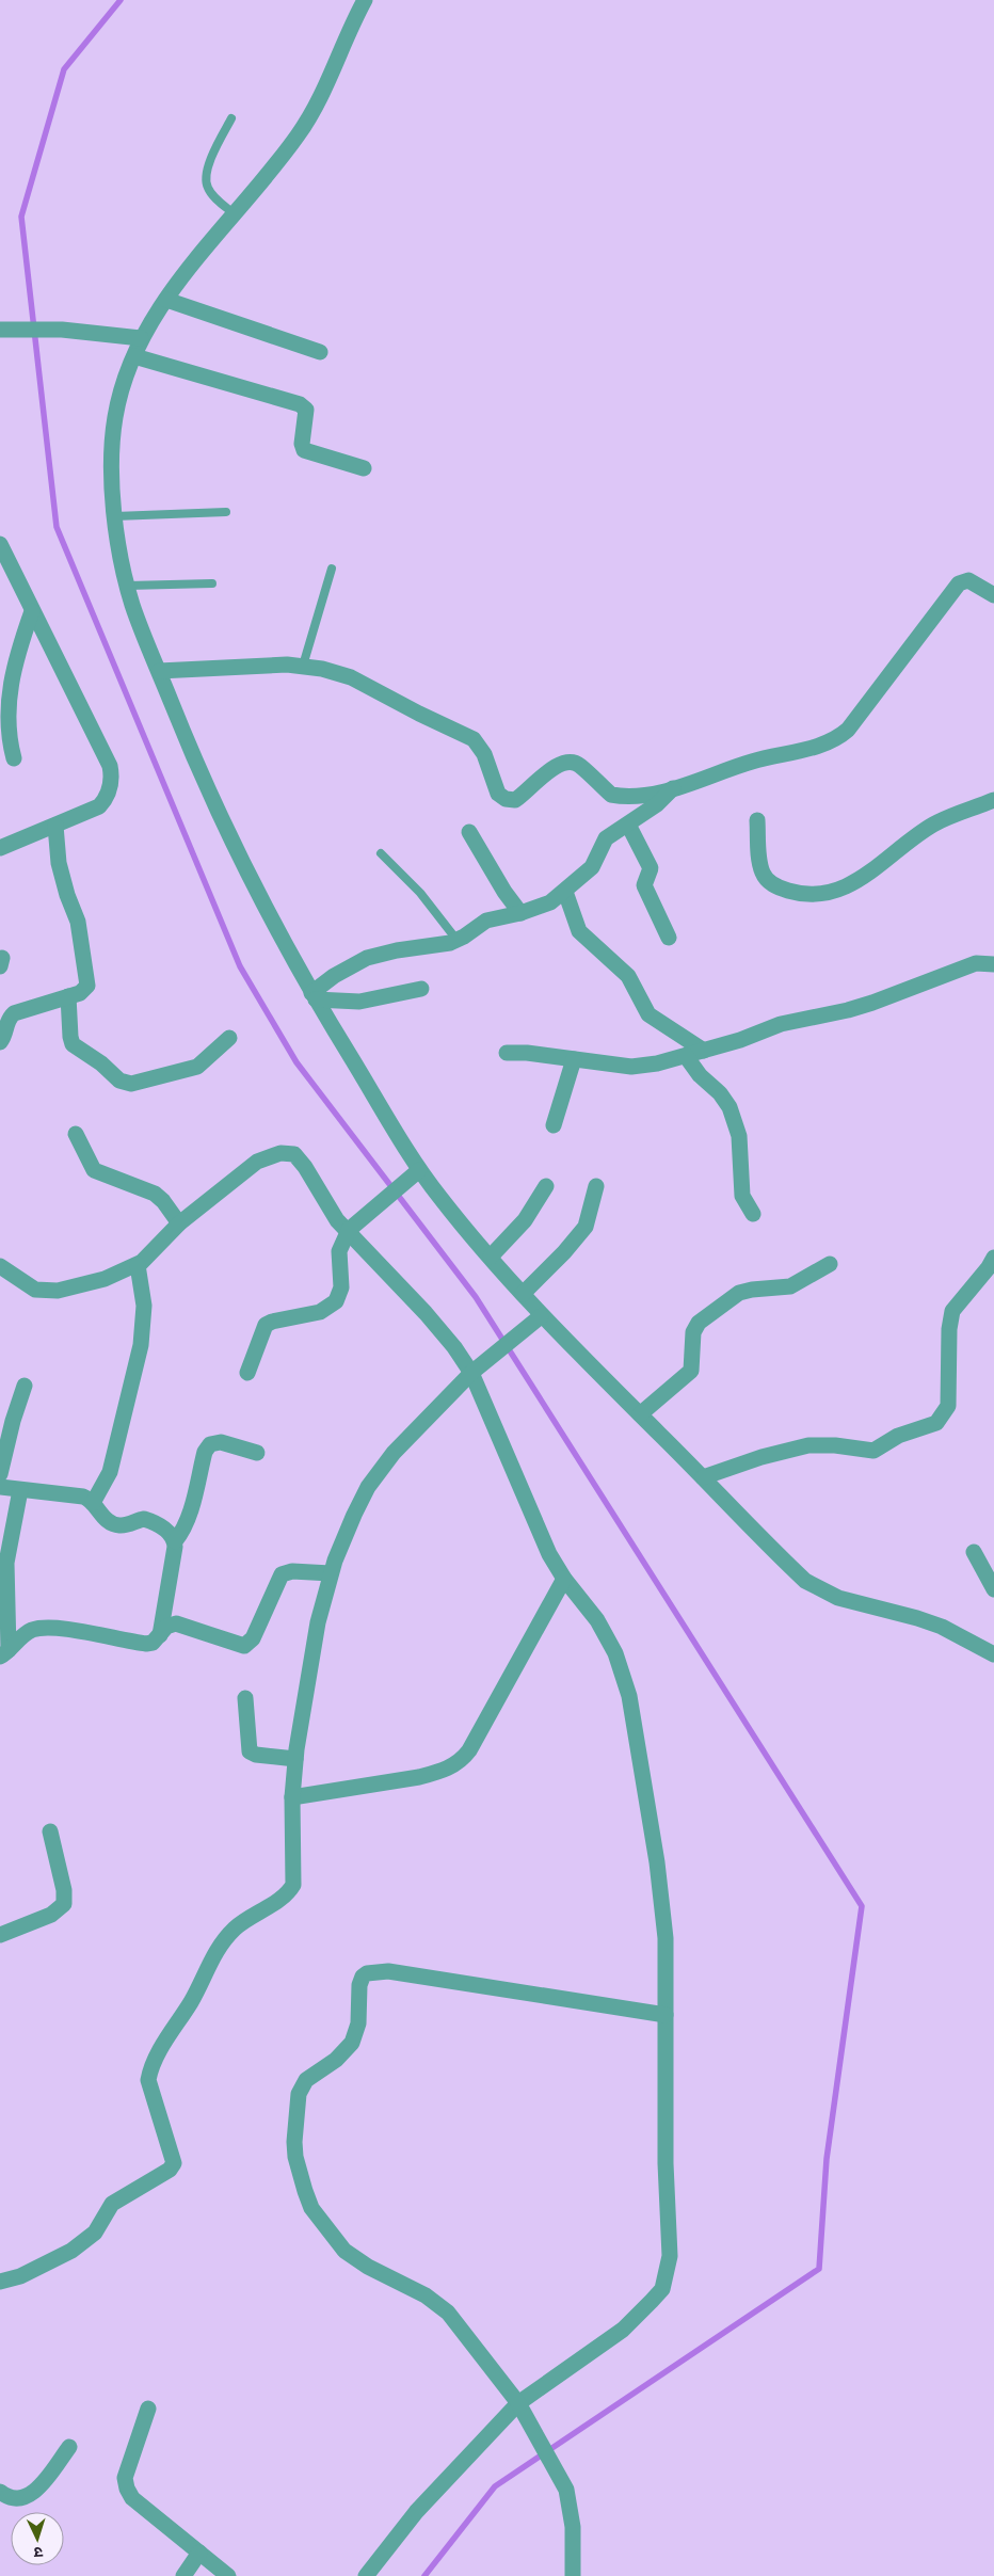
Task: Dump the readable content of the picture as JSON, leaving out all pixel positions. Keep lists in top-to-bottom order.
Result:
{
  "north": "bottom"
}
